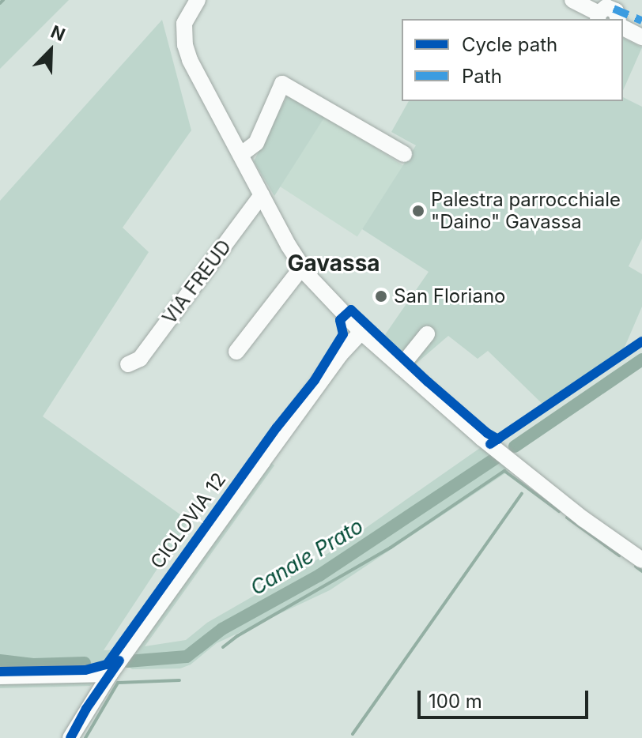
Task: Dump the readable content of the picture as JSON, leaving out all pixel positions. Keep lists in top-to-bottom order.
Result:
{
  "streets": {
    "street": ["VIA FREUD"],
    "cycle path": ["CICLOVIA 12"]
  },
  "districts": ["Gavassa"],
  "water": ["Canale Prato"],
  "places": ["Palestra parrocchiale \"Daino\" Gavassa", "San Floriano"],
  "legend": ["Cycle path", "Path"],
  "scale_bar": "100 m",
  "north": "top right"
}
